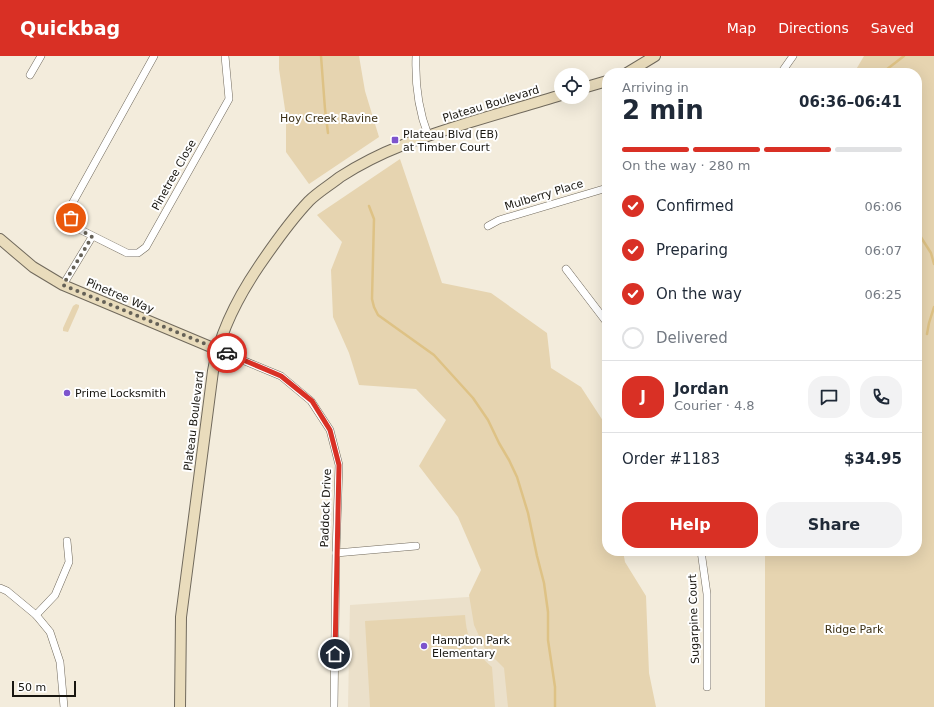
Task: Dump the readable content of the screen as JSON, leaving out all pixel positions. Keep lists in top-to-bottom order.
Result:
{
  "streets": {
    "street": [
      "Plateau Boulevard",
      "Pinetree Close",
      "Mulberry Place",
      "Pinetree Way",
      "Paddock Drive",
      "Sugarpine Court"
    ]
  },
  "crossings": [
    ["Plateau Boulevard", "Pinetree Way"],
    ["Plateau Boulevard", "Paddock Drive"],
    ["Pinetree Way", "Paddock Drive"]
  ],
  "parks": ["Hoy Creek Ravine", "Ridge Park"],
  "places": {
    "transit": ["Plateau Blvd (EB) at Timber Court"],
    "other": ["Prime Locksmith", "Hampton Park Elementary"]
  },
  "scale_bar": "50 m",
  "page": {
    "header": "Quickbag",
    "nav": ["Map", "Directions", "Saved"],
    "heading": ["2 min", "Arriving in", "06:36–06:41"],
    "panel": [
      "Jordan",
      "Courier · 4.8",
      "Order #1183",
      "$34.95"
    ],
    "bar": "On the way · 280 m",
    "list": [
      ["Confirmed", "06:06"],
      ["Preparing", "06:07"],
      ["On the way", "06:25"],
      "Delivered"
    ],
    "round": "J",
    "buttons": ["Help", "Share"],
    "scale": "50 m"
  }
}
